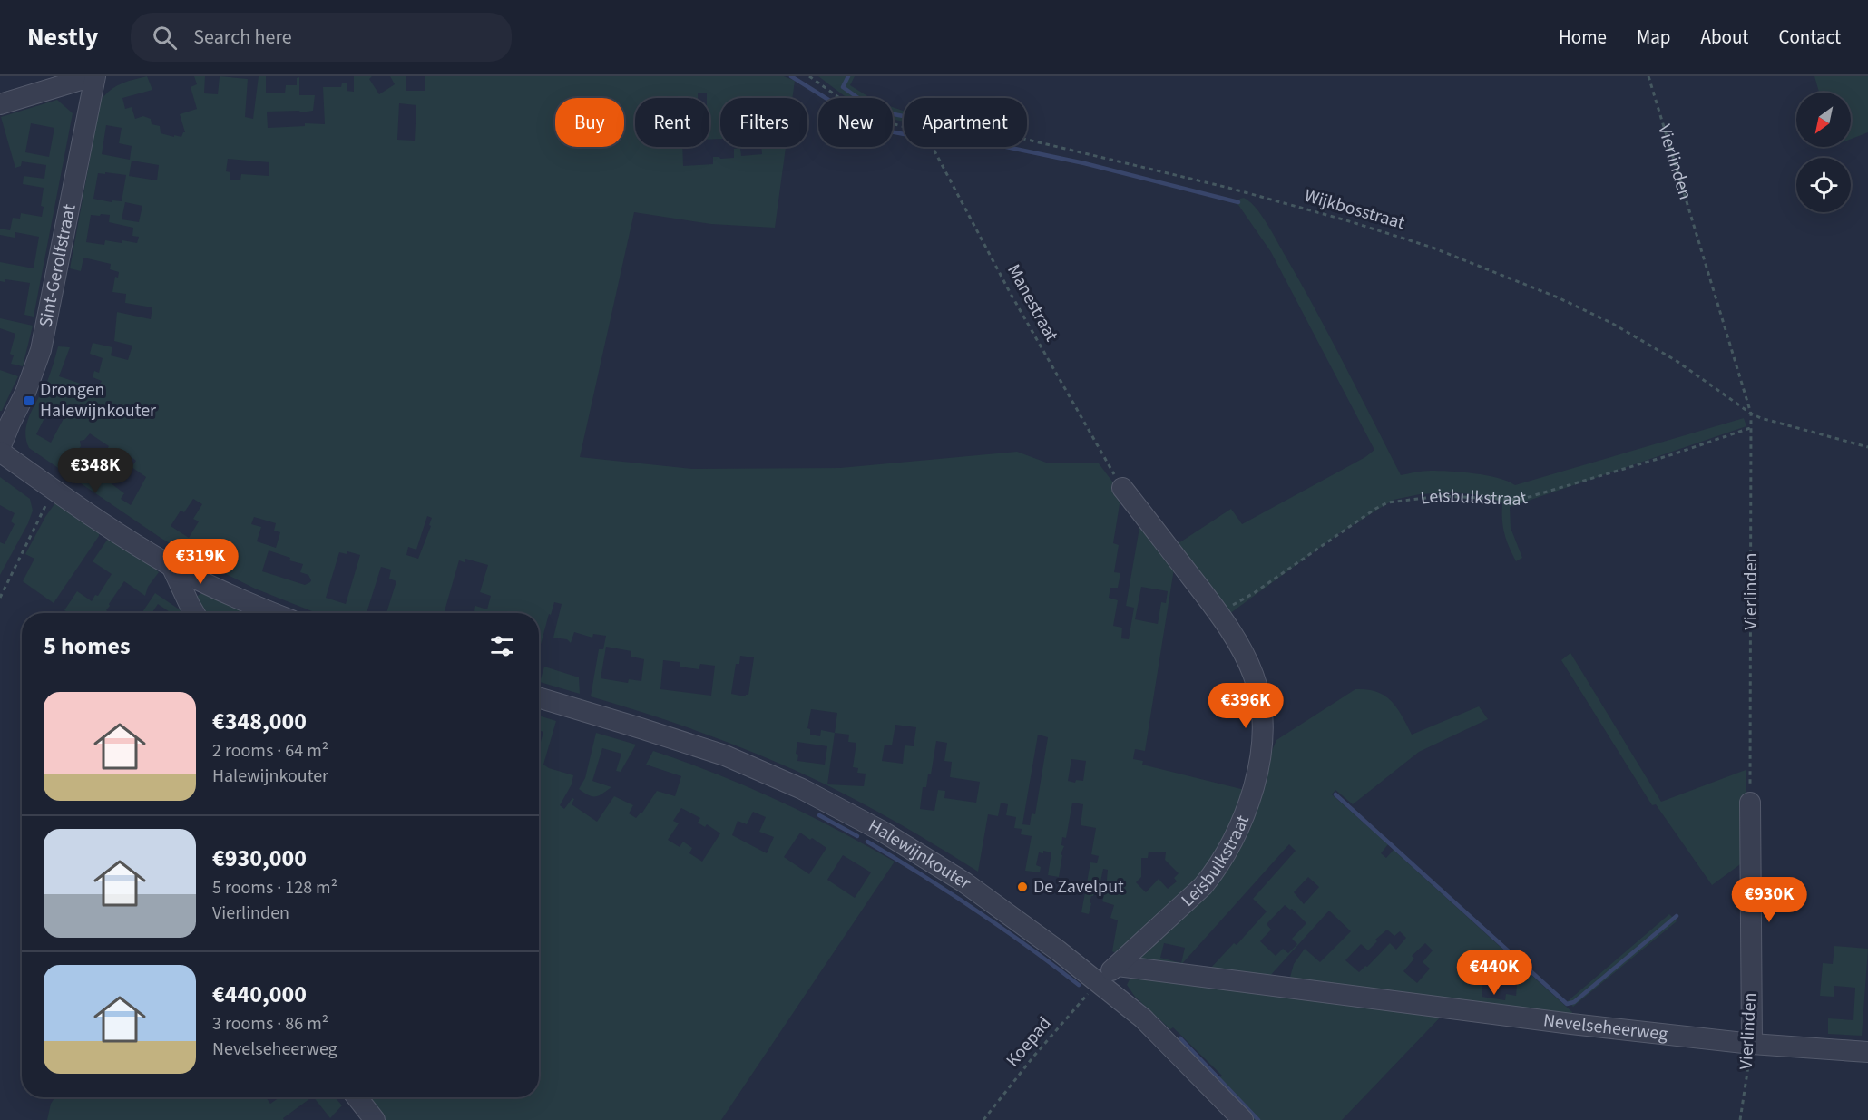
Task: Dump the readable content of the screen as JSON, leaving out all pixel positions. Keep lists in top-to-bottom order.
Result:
{
  "streets": {
    "street": [
      "Vierlinden",
      "Sint-Gerolfstraat",
      "Leisbulkstraat",
      "Halewijnkouter",
      "Nevelseheerweg"
    ],
    "path": ["Wijkbosstraat", "Manestraat", "Koepad"]
  },
  "crossings": [
    ["Vierlinden", "Wijkbosstraat"],
    ["Vierlinden", "Leisbulkstraat"],
    ["Vierlinden", "Nevelseheerweg"],
    ["Manestraat", "Leisbulkstraat"],
    ["Leisbulkstraat", "Halewijnkouter"],
    ["Leisbulkstraat", "Nevelseheerweg"],
    ["Leisbulkstraat", "Koepad"],
    ["Halewijnkouter", "Koepad"]
  ],
  "places": {
    "transit": ["Drongen Halewijnkouter"],
    "other": ["De Zavelput"]
  },
  "north": "bottom left",
  "page": {
    "header": "Nestly",
    "search": "Search here",
    "nav": [
      "Home",
      "Map",
      "About",
      "Contact"
    ],
    "chip": [
      "Buy",
      "Rent",
      "Filters",
      "New",
      "Apartment"
    ],
    "price": [
      "€348K",
      "€319K",
      "€396K",
      "€930K",
      "€440K"
    ],
    "heading": "5 homes",
    "list": [
      {
        "name": "€348,000",
        "note": "2 rooms · 64 m² · Halewijnkouter"
      },
      {
        "name": "€930,000",
        "note": "5 rooms · 128 m² · Vierlinden"
      },
      {
        "name": "€440,000",
        "note": "3 rooms · 86 m² · Nevelseheerweg"
      }
    ]
  }
}
